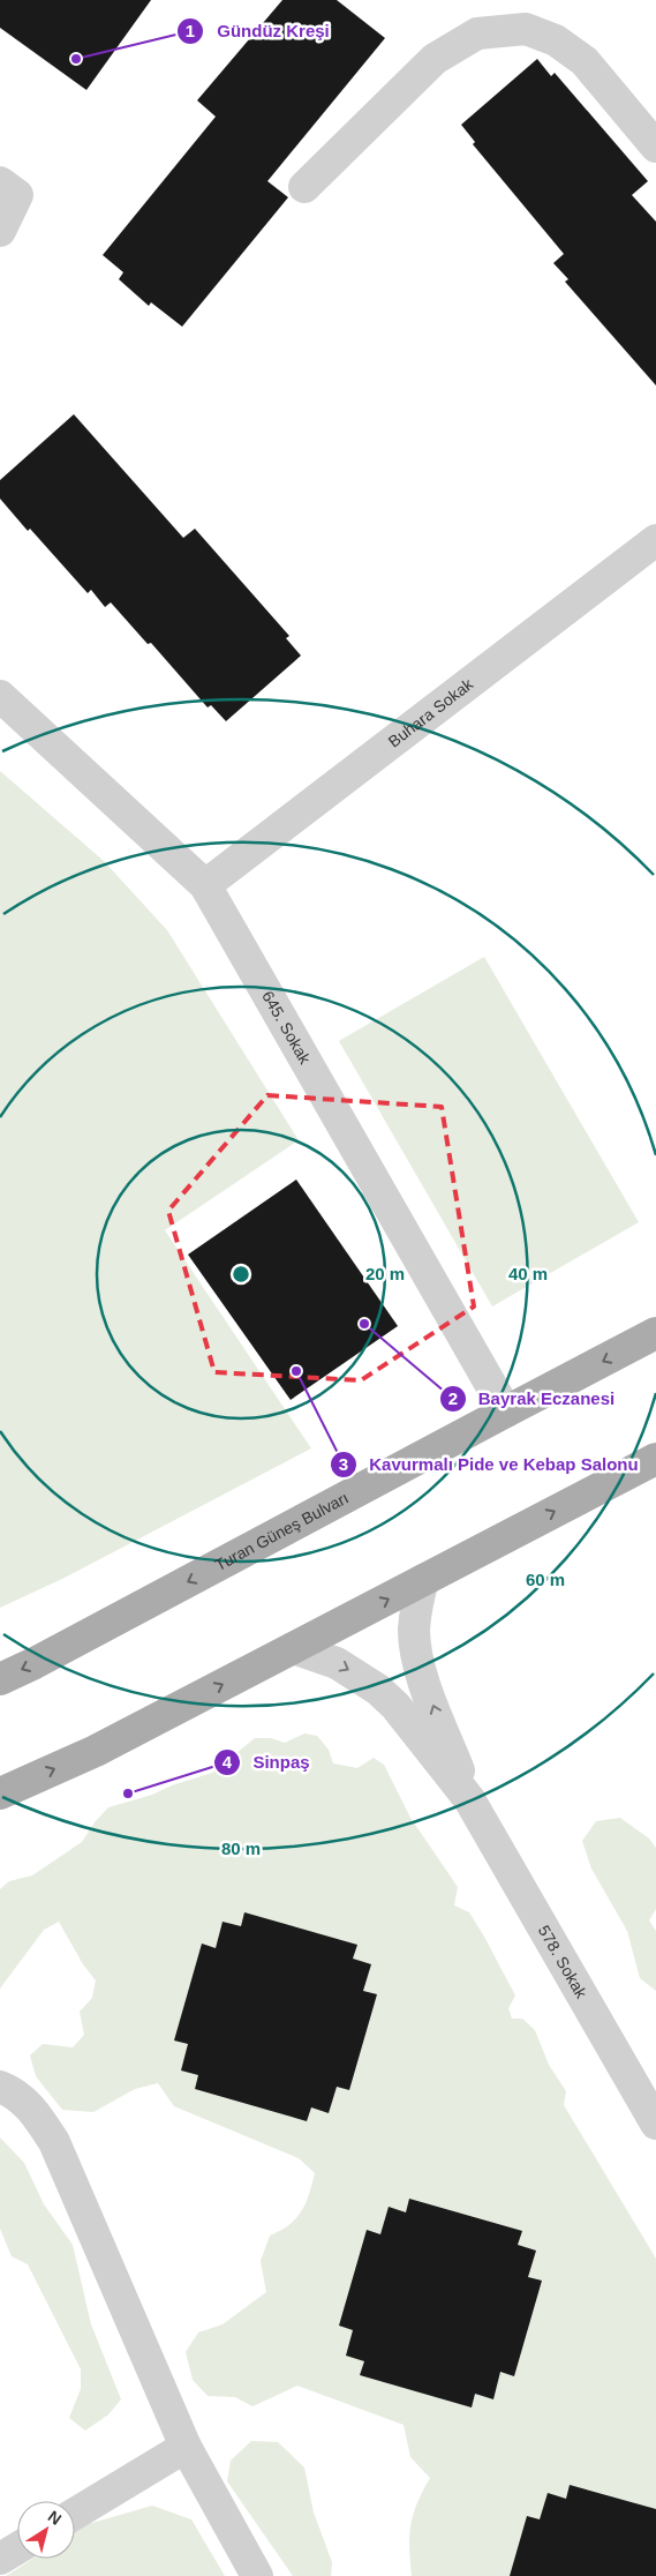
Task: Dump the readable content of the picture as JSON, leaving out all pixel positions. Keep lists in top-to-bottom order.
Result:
{
  "streets": {
    "main road": ["Turan Güneş Bulvarı"],
    "street": ["Buhara Sokak", "645. Sokak", "578. Sokak"]
  },
  "crossings": [
    ["Buhara Sokak", "645. Sokak"],
    ["645. Sokak", "Turan Güneş Bulvarı"]
  ],
  "places": [
    "Gündüz Kreşi",
    "Bayrak Eczanesi",
    "Kavurmalı Pide ve Kebap Salonu",
    "Sinpaş"
  ],
  "north": "top right",
  "rings": [
    "20 m",
    "40 m",
    "60 m",
    "80 m"
  ]
}
